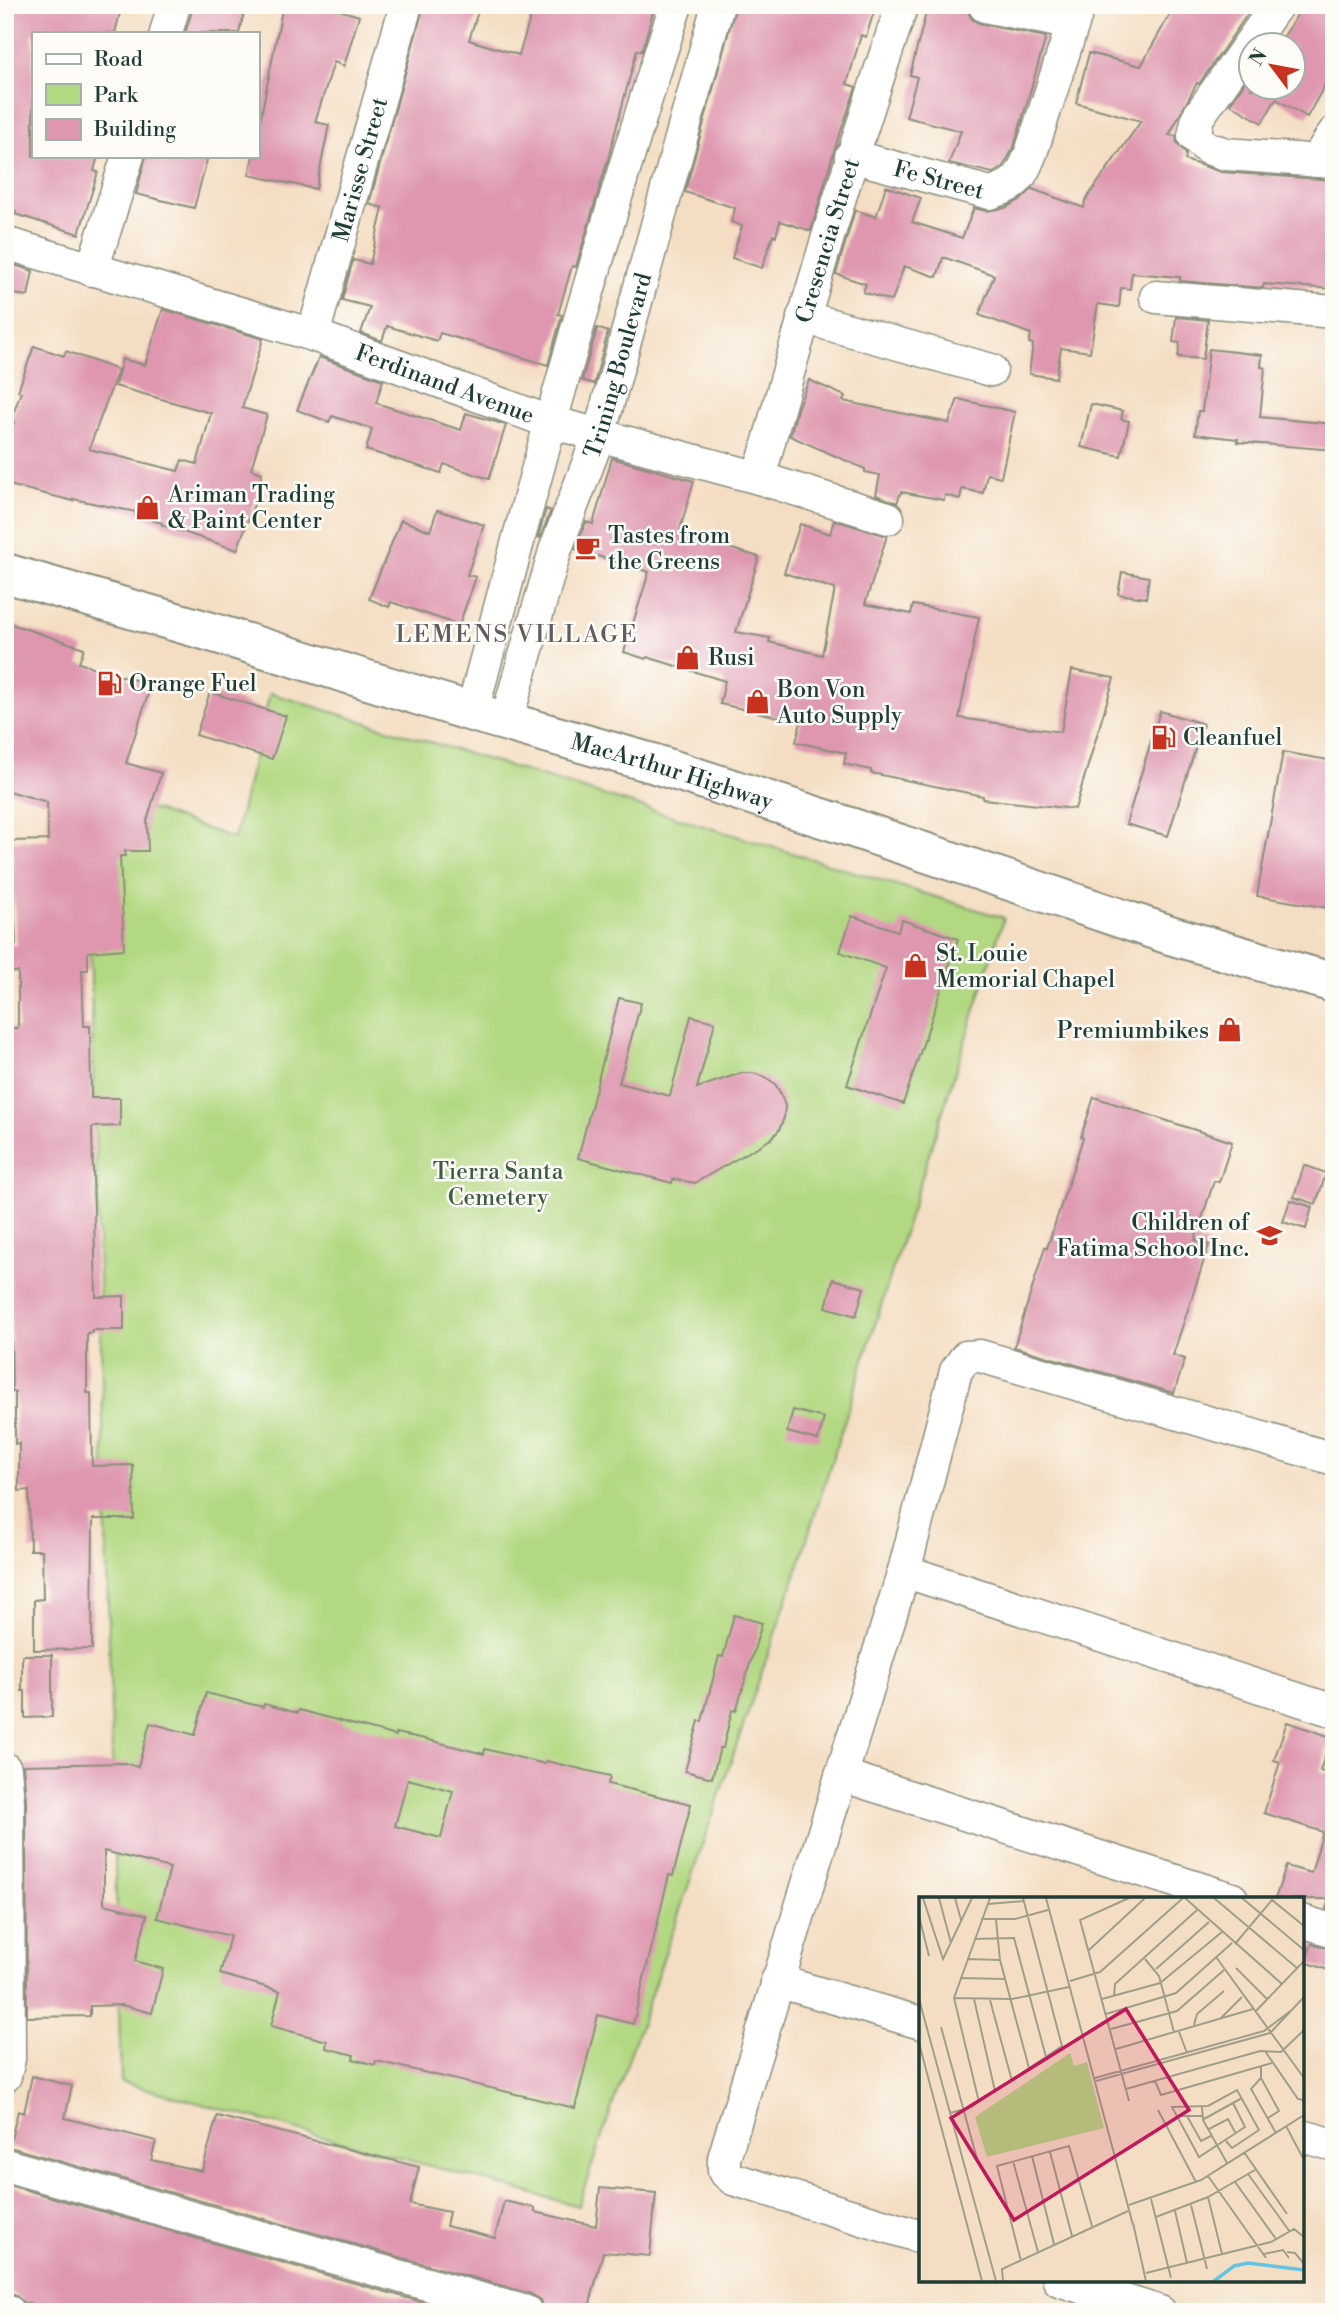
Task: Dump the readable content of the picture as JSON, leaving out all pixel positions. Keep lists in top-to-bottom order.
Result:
{
  "streets": {
    "highway": ["MacArthur Highway"],
    "street": [
      "Marisse Street",
      "Fe Street",
      "Cresencia Street",
      "Trining Boulevard",
      "Ferdinand Avenue"
    ]
  },
  "crossings": [
    ["Marisse Street", "Ferdinand Avenue"],
    ["Fe Street", "Cresencia Street"],
    ["Cresencia Street", "Ferdinand Avenue"],
    ["Trining Boulevard", "Ferdinand Avenue"],
    ["Trining Boulevard", "MacArthur Highway"]
  ],
  "districts": ["LEMENS VILLAGE"],
  "parks": ["Tierra Santa Cemetery"],
  "places": {
    "shop": [
      "Ariman Trading & Paint Center",
      "Rusi",
      "Bon Von Auto Supply",
      "St. Louie Memorial Chapel",
      "Premiumbikes"
    ],
    "cafe": ["Tastes from the Greens"],
    "fuel station": ["Orange Fuel", "Cleanfuel"],
    "school or university": ["Children of Fatima School Inc."]
  },
  "legend": ["Road", "Park", "Building"],
  "north": "top left"
}
